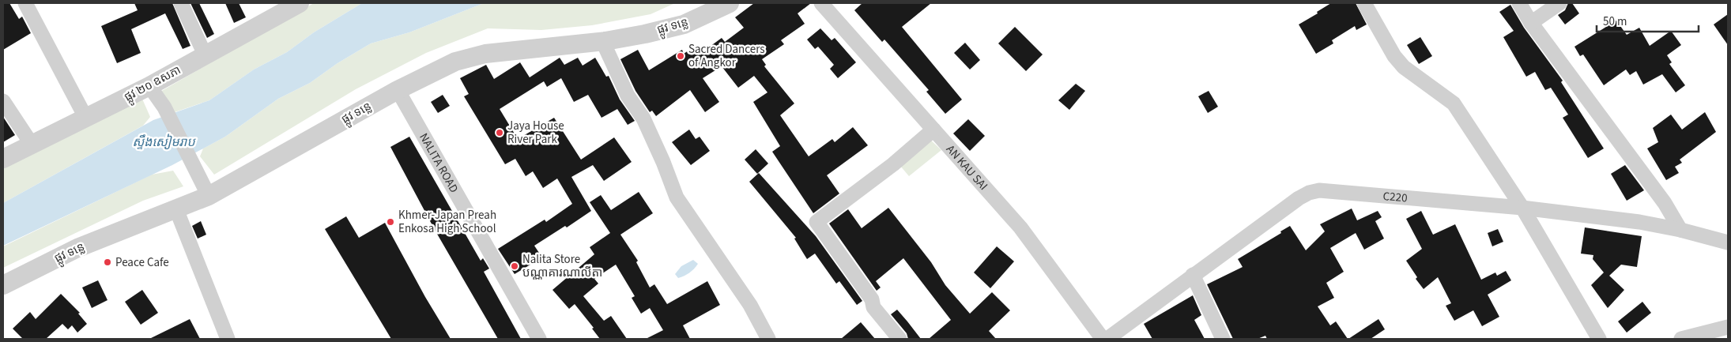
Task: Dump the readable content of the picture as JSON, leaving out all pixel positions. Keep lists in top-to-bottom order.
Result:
{
  "streets": {
    "street": [
      "ផ្លូវ ទន្លេ",
      "ផ្លូវ ២០ ឧសភា",
      "NALITA ROAD",
      "AN KAU SAI",
      "C220"
    ]
  },
  "crossings": [
    ["ផ្លូវ ទន្លេ", "NALITA ROAD"]
  ],
  "water": ["ស្ទឹងសៀមរាប"],
  "places": [
    "Sacred Dancers of Angkor",
    "Jaya House River Park",
    "Khmer-Japan Preah Enkosa High School",
    "Peace Cafe",
    "Nalita Store បណ្ណាគារណាលីតា"
  ],
  "scale_bar": "50 m"
}
